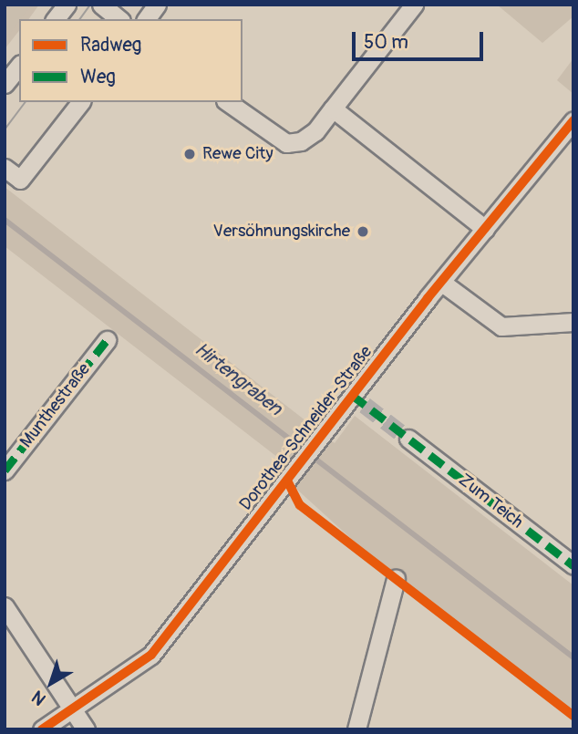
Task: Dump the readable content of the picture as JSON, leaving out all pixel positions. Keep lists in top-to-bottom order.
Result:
{
  "streets": {
    "street": ["Munthestraße", "Dorothea-Schneider-Straße", "Zum Teich"]
  },
  "water": ["Hirtengraben"],
  "places": ["Rewe City", "Versöhnungskirche"],
  "legend": ["Radweg", "Weg"],
  "scale_bar": "50 m",
  "north": "bottom left"
}
